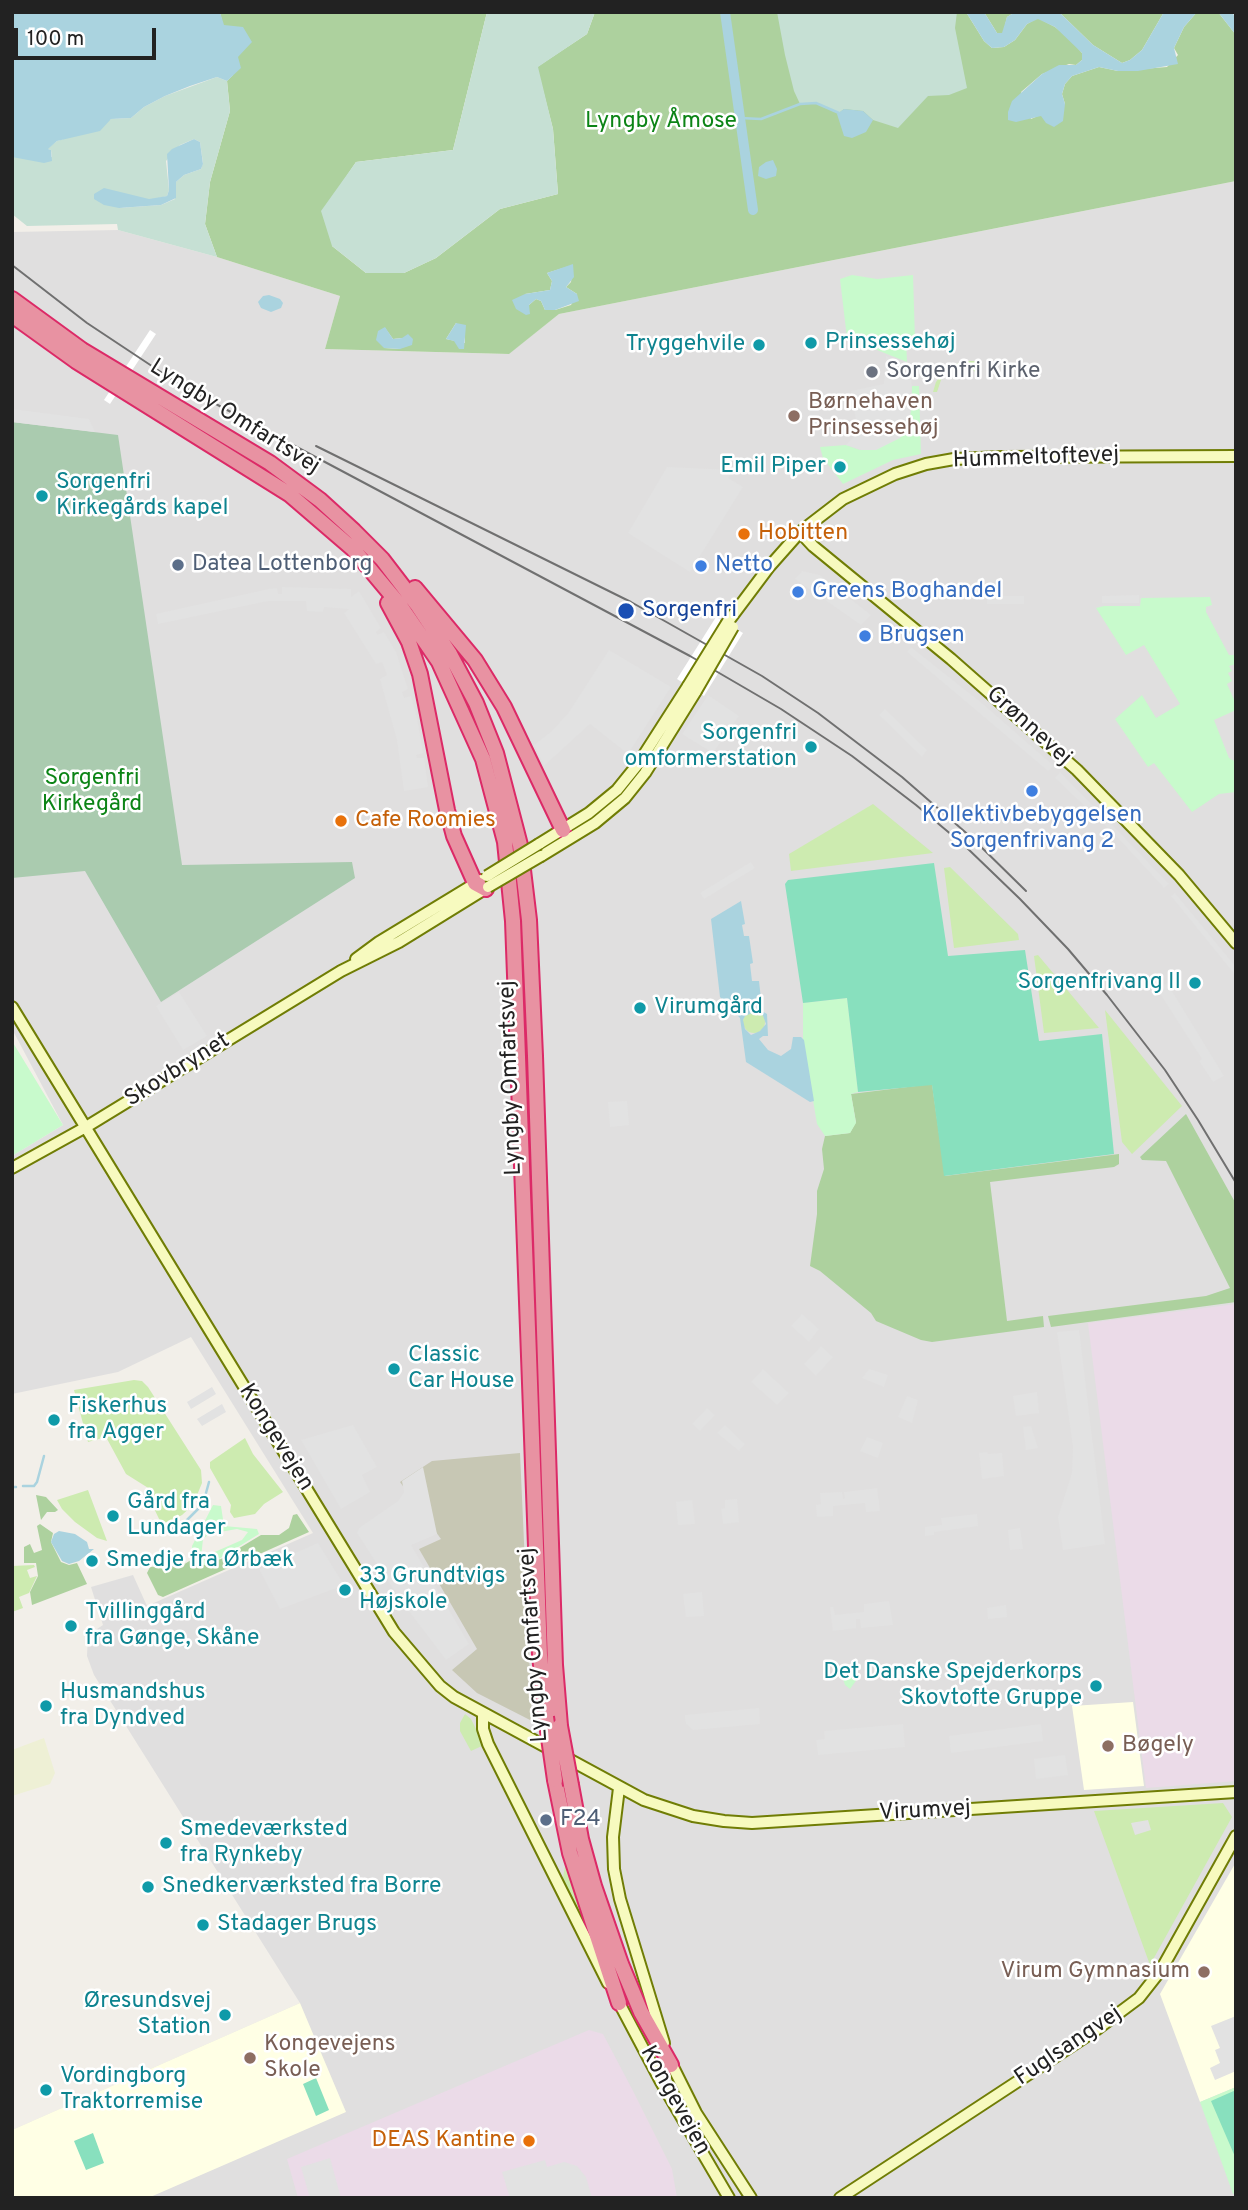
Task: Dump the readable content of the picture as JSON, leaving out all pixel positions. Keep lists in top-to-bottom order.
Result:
{
  "streets": {
    "highway": ["Lyngby Omfartsvej"],
    "street": [
      "Hummeltoftevej",
      "Grønnevej",
      "Skovbrynet",
      "Kongevejen",
      "Virumvej",
      "Fuglsangvej"
    ]
  },
  "crossings": [
    ["Lyngby Omfartsvej", "Kongevejen"],
    ["Hummeltoftevej", "Grønnevej"],
    ["Hummeltoftevej", "Skovbrynet"],
    ["Skovbrynet", "Kongevejen"],
    ["Kongevejen", "Virumvej"]
  ],
  "parks": ["Lyngby Åmose", "Sorgenfri Kirkegård"],
  "places": [
    "Prinsessehøj",
    "Tryggehvile",
    "Sorgenfri Kirke",
    "Børnehaven Prinsessehøj",
    "Emil Piper",
    "Sorgenfri Kirkegårds kapel",
    "Hobitten",
    "Datea Lottenborg",
    "Netto",
    "Greens Boghandel",
    "Sorgenfri",
    "Brugsen",
    "Sorgenfri omformerstation",
    "Kollektivbebyggelsen Sorgenfrivang 2",
    "Cafe Roomies",
    "Sorgenfrivang II",
    "Virumgård",
    "Classic Car House",
    "Fiskerhus fra Agger",
    "Gård fra Lundager",
    "Smedje fra Ørbæk",
    "33 Grundtvigs Højskole",
    "Tvillinggård fra Gønge, Skåne",
    "Det Danske Spejderkorps Skovtofte Gruppe",
    "Husmandshus fra Dyndved",
    "Bøgely",
    "F24",
    "Smedeværksted fra Rynkeby",
    "Snedkerværksted fra Borre",
    "Stadager Brugs",
    "Virum Gymnasium",
    "Øresundsvej Station",
    "Kongevejens Skole",
    "Vordingborg Traktorremise",
    "DEAS Kantine"
  ],
  "scale_bar": "100 m"
}
